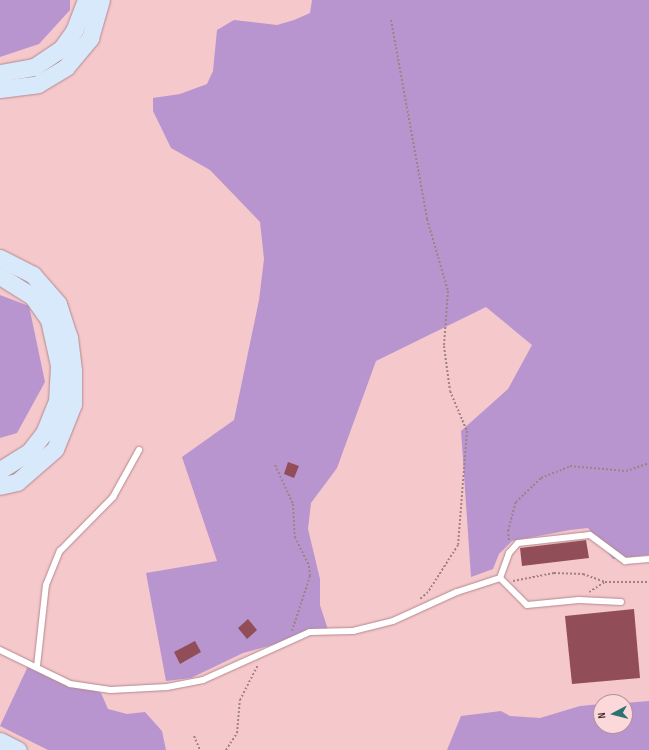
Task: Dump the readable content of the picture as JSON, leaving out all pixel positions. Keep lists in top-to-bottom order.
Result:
{
  "north": "left"
}
